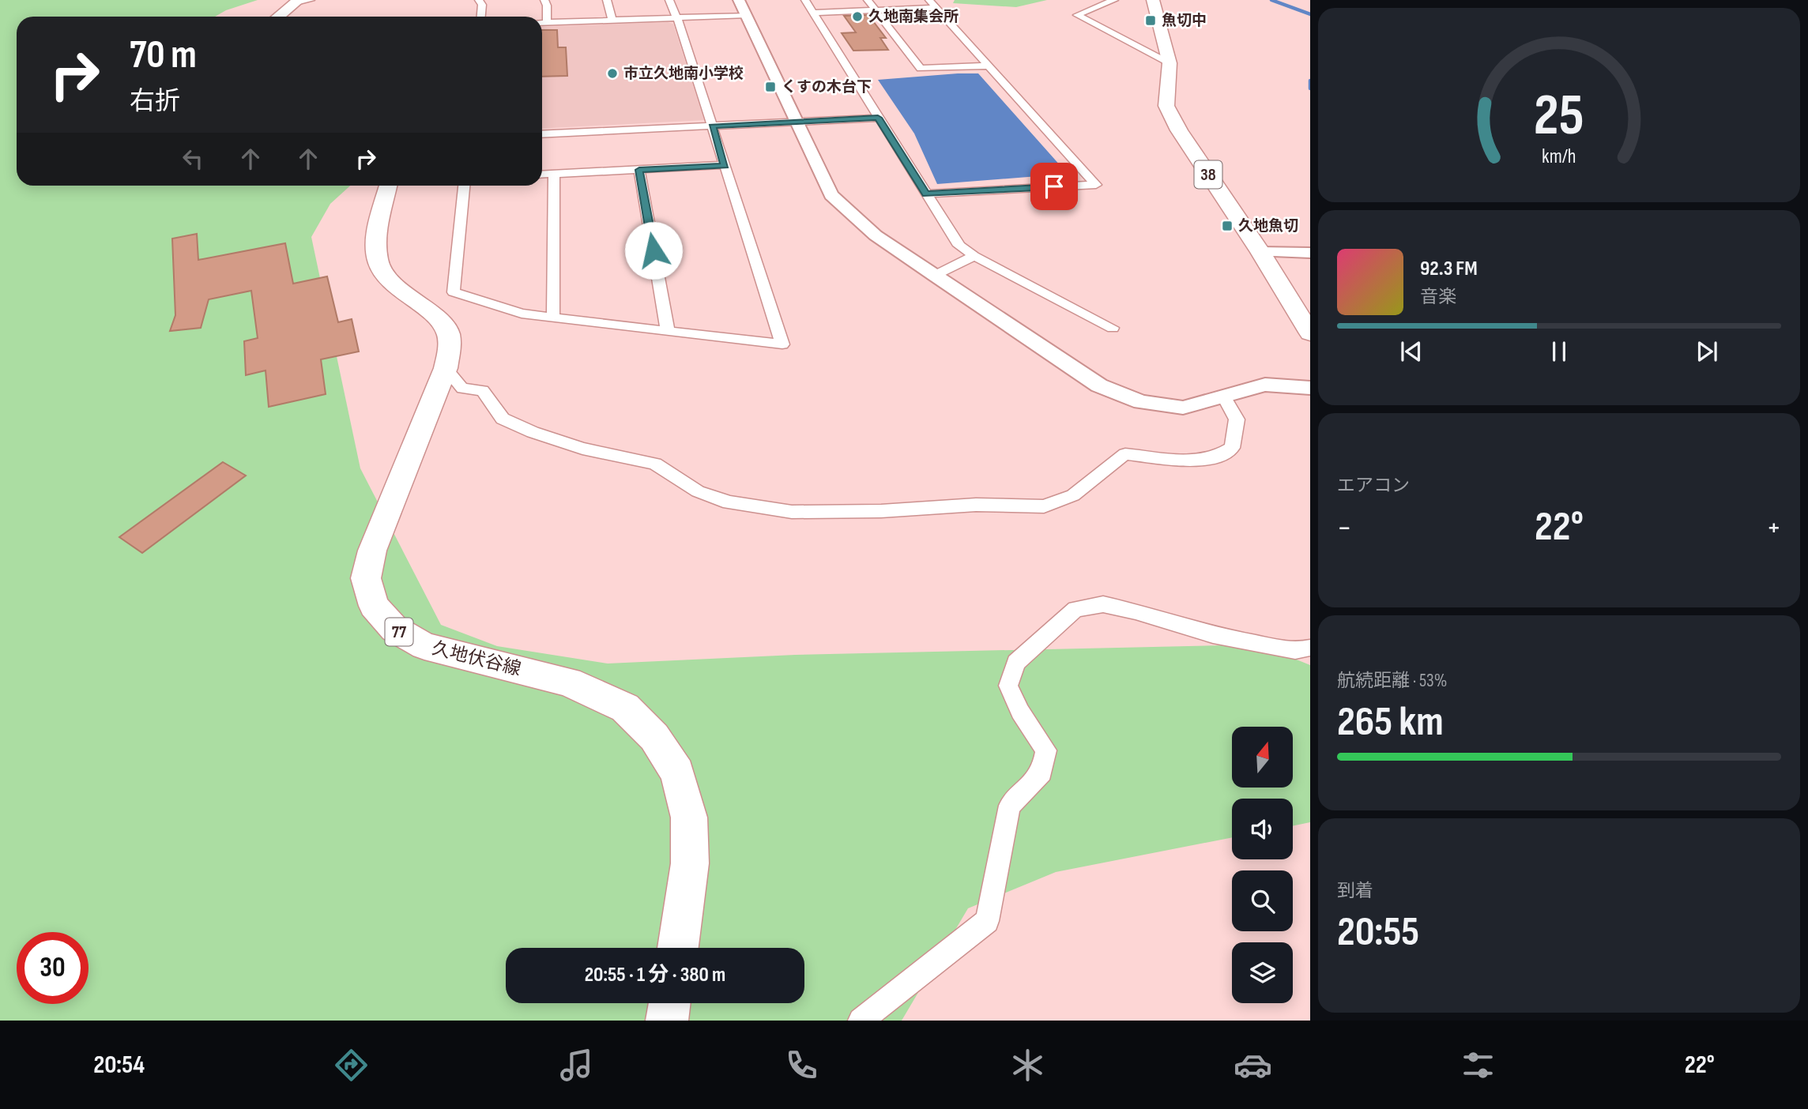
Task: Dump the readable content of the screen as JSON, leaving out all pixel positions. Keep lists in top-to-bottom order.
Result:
{
  "streets": {
    "main road": ["38", "77", "久地伏谷線"]
  },
  "places": {
    "other": ["久地南集会所", "市立久地南小学校"],
    "transit": ["魚切中", "くすの木台下", "久地魚切"]
  },
  "north": "top",
  "page": {
    "turn": ["70 m", "右折"],
    "song": ["92.3 FM", "音楽"],
    "tile": [
      "エアコン",
      ["航続距離 · 53%", "265 km"],
      ["到着", "20:55"]
    ],
    "heat": ["−", "22°", "+"],
    "limit": "30",
    "trip": "20:55 · 1 分 · 380 m",
    "tabs": ["20:54", "22°"],
    "gauge": ["25", "km/h"]
  }
}
